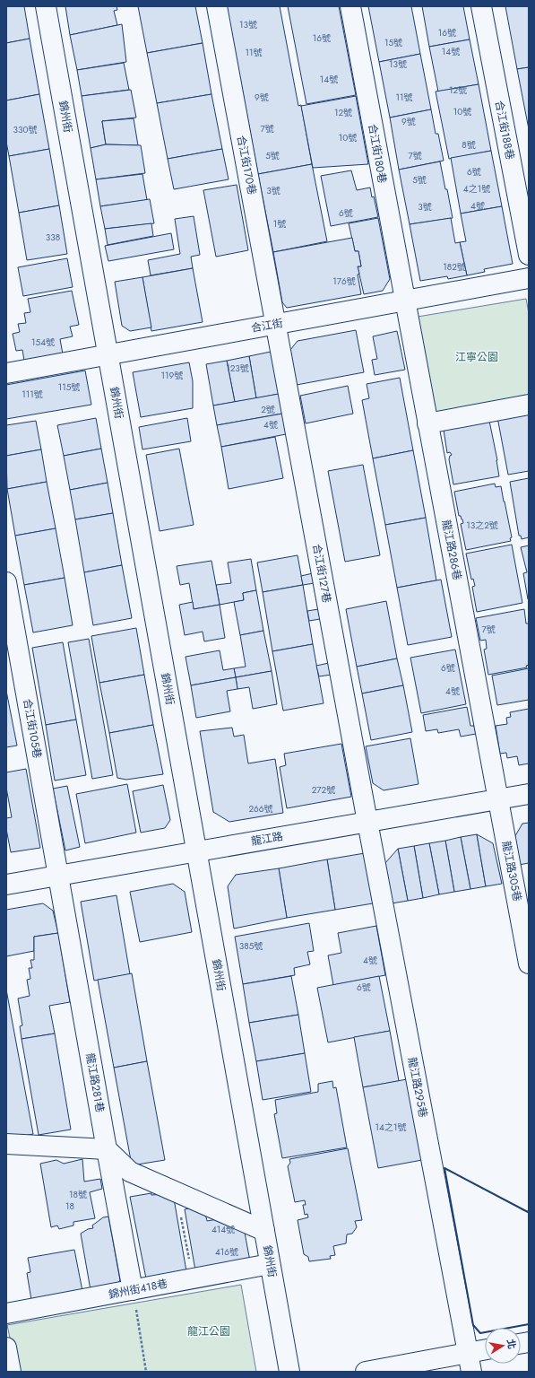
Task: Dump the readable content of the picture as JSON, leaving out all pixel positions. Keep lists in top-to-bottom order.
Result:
{
  "streets": {
    "street": [
      "錦州街",
      "合江街188巷",
      "合江街180巷",
      "合江街170巷",
      "合江街",
      "龍江路286巷",
      "合江街127巷",
      "合江街105巷",
      "龍江路",
      "龍江路305巷",
      "龍江路281巷",
      "龍江路295巷",
      "錦州街418巷"
    ]
  },
  "crossings": [
    ["錦州街", "合江街"],
    ["錦州街", "龍江路"],
    ["錦州街", "錦州街418巷"],
    ["合江街180巷", "合江街"],
    ["合江街180巷", "龍江路286巷"],
    ["合江街170巷", "合江街"],
    ["合江街170巷", "合江街127巷"],
    ["合江街", "龍江路286巷"],
    ["合江街", "合江街127巷"],
    ["龍江路286巷", "龍江路"],
    ["龍江路286巷", "龍江路305巷"],
    ["合江街127巷", "龍江路"],
    ["合江街127巷", "龍江路295巷"],
    ["合江街105巷", "龍江路"],
    ["合江街105巷", "龍江路281巷"],
    ["龍江路", "龍江路305巷"],
    ["龍江路", "龍江路281巷"],
    ["龍江路", "龍江路295巷"],
    ["龍江路281巷", "錦州街418巷"]
  ],
  "parks": ["江寧公園", "龍江公園"],
  "house_numbers": [
    "13號",
    "16號",
    "16號",
    "15號",
    "14號",
    "11號",
    "13號",
    "14號",
    "12號",
    "9號",
    "11號",
    "10號",
    "12號",
    "9號",
    "7號",
    "330號",
    "10號",
    "8號",
    "5號",
    "7號",
    "6號",
    "5號",
    "4之1號",
    "3號",
    "4號",
    "3號",
    "6號",
    "1號",
    "338",
    "182號",
    "176號",
    "154號",
    "123號",
    "119號",
    "115號",
    "111號",
    "2號",
    "4號",
    "13之2號",
    "7號",
    "6號",
    "4號",
    "272號",
    "266號",
    "385號",
    "4號",
    "6號",
    "14之1號",
    "18號",
    "18",
    "414號",
    "416號"
  ],
  "north": "right"
}
